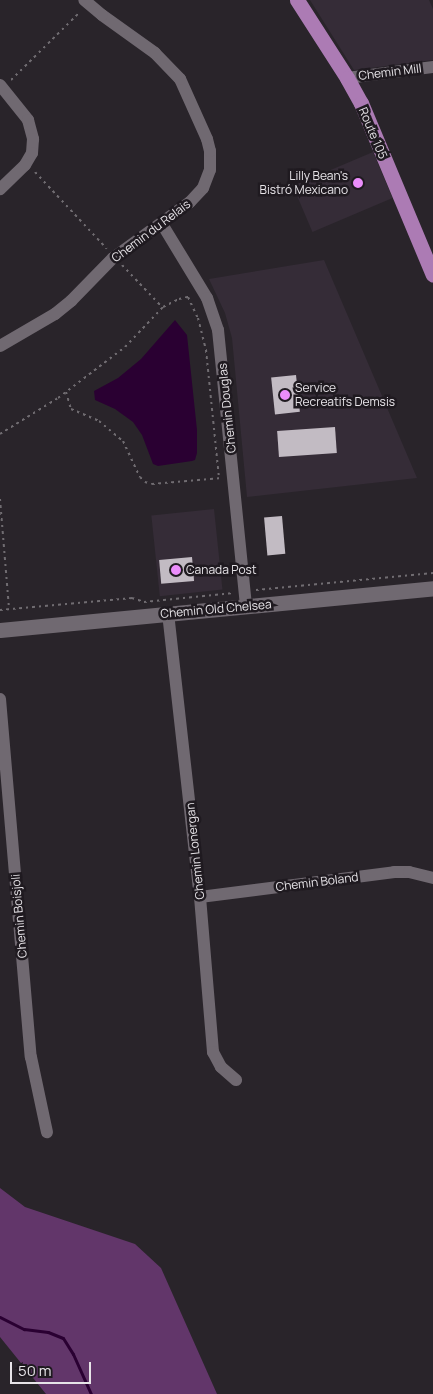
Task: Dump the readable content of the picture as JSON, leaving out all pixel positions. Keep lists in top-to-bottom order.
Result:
{
  "streets": {
    "main road": ["Route 105"],
    "street": [
      "Chemin Mill",
      "Chemin du Relais",
      "Chemin Douglas",
      "Chemin Old Chelsea",
      "Chemin Lonergan",
      "Chemin Boland",
      "Chemin Boisjoli"
    ]
  },
  "crossings": [
    ["Chemin Mill", "Route 105"],
    ["Chemin du Relais", "Chemin Douglas"],
    ["Chemin Douglas", "Chemin Old Chelsea"],
    ["Chemin Old Chelsea", "Chemin Lonergan"],
    ["Chemin Lonergan", "Chemin Boland"]
  ],
  "places": ["Lilly Bean's Bistró Mexicano", "Service Recreatifs Demsis", "Canada Post"],
  "scale_bar": "50 m"
}
